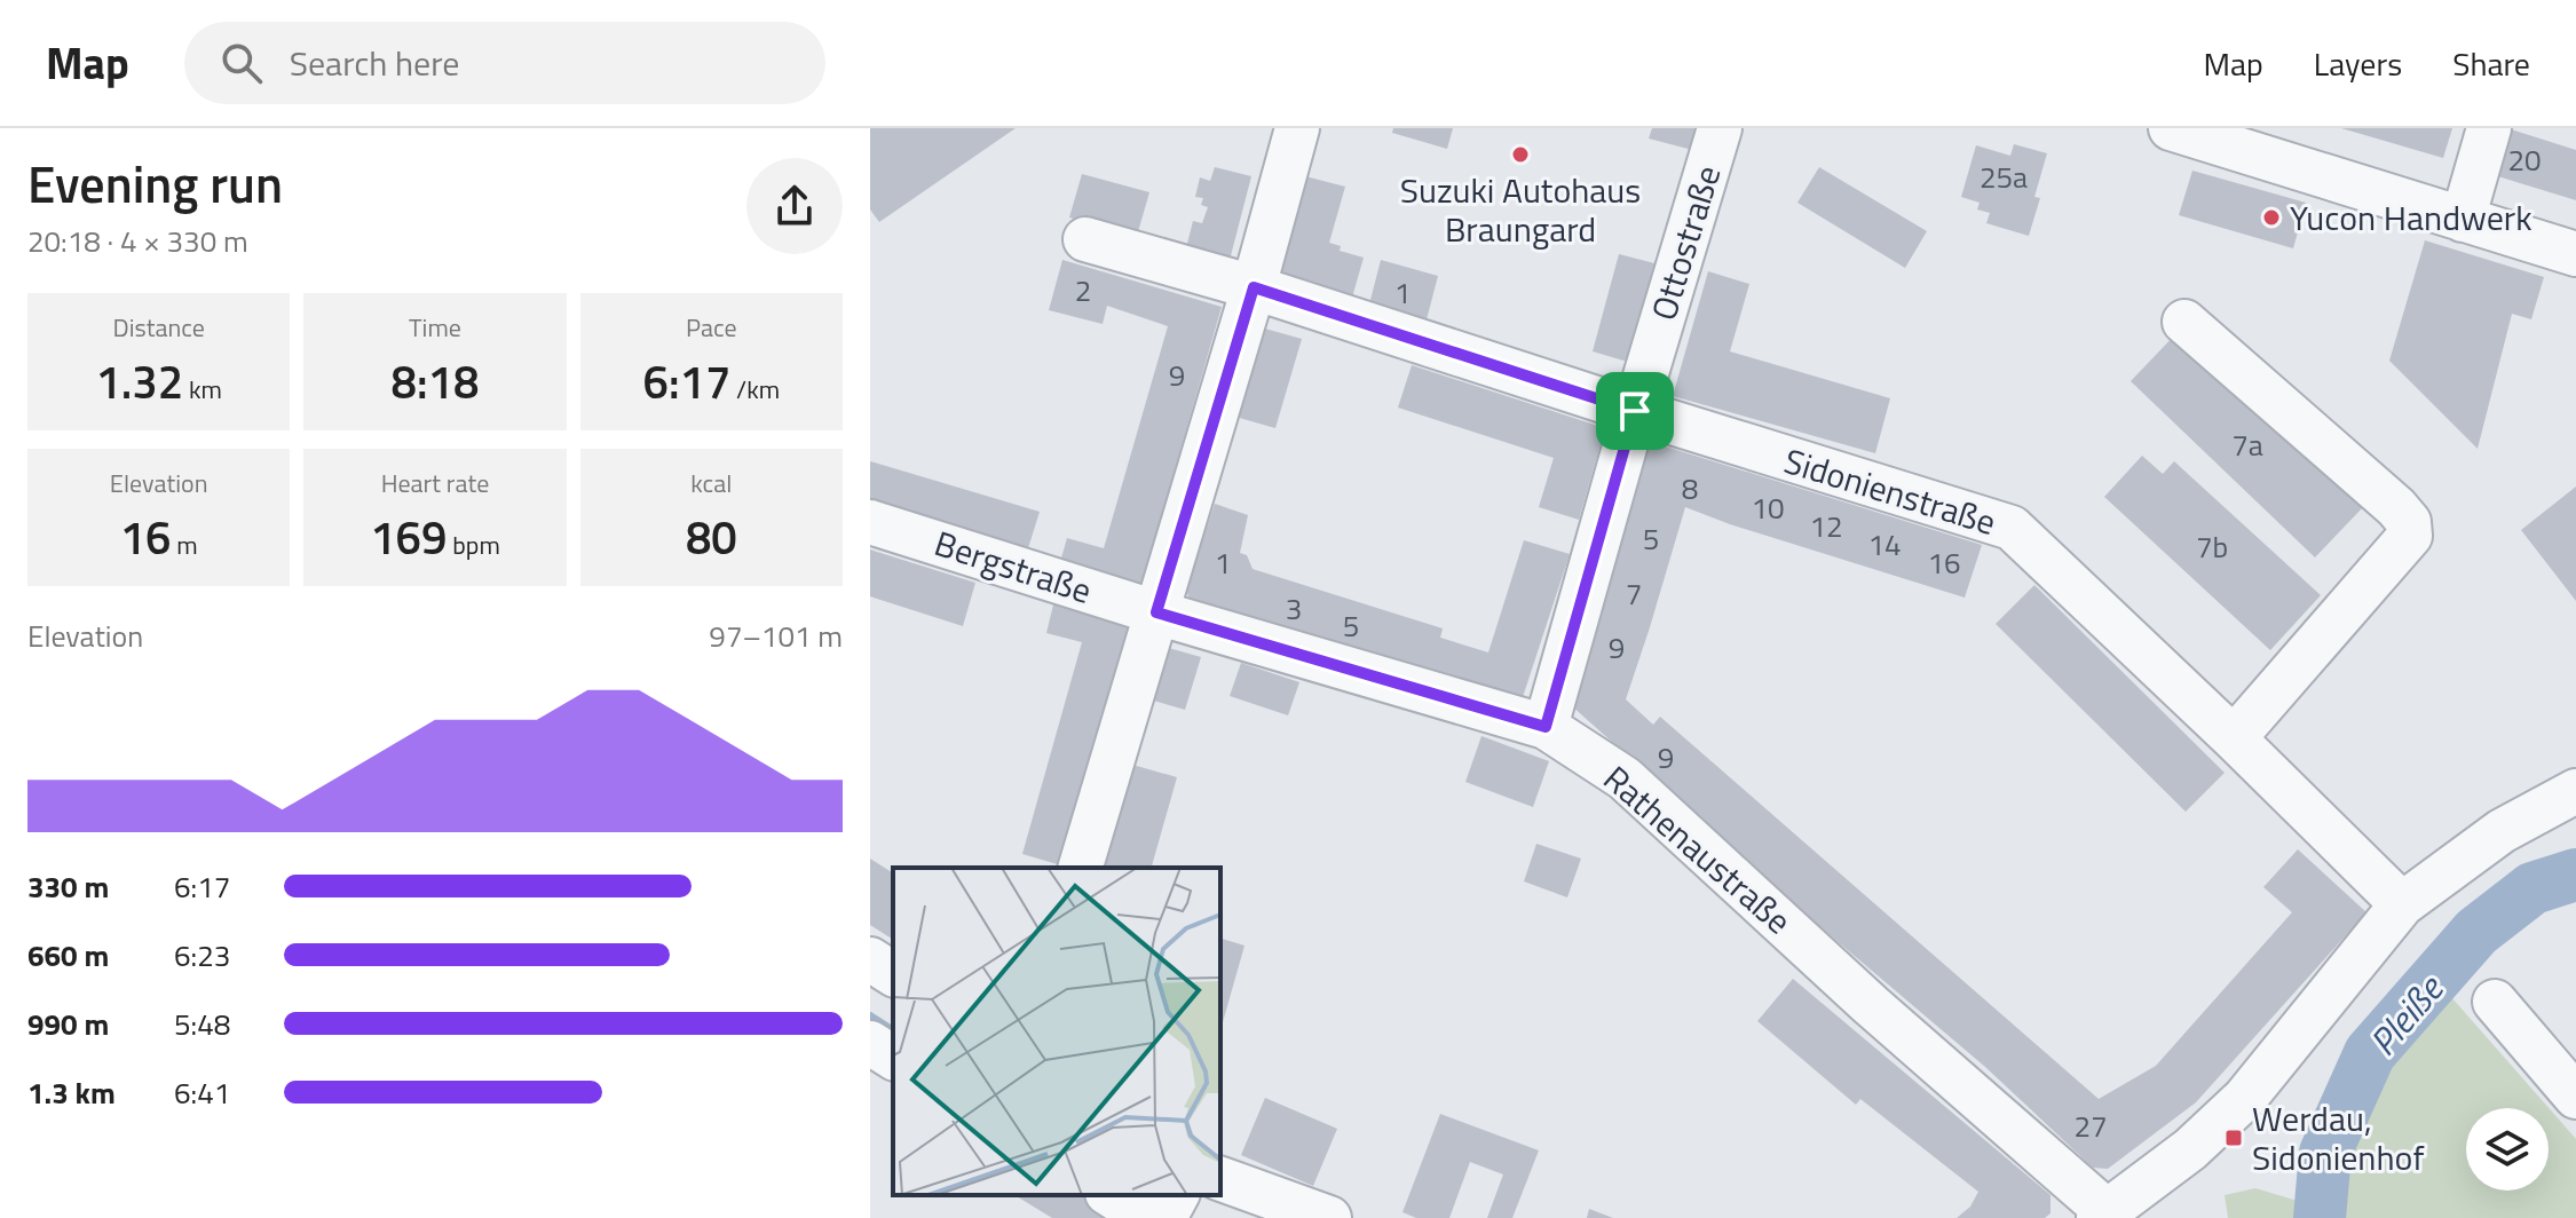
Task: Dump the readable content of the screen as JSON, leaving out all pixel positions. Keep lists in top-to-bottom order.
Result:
{
  "streets": {
    "street": [
      "Ottostraße",
      "Sidonienstraße",
      "Bergstraße",
      "Rathenaustraße"
    ]
  },
  "crossings": [
    ["Ottostraße", "Sidonienstraße"],
    ["Ottostraße", "Rathenaustraße"],
    ["Bergstraße", "Rathenaustraße"]
  ],
  "water": ["Pleiße"],
  "places": {
    "other": ["Suzuki Autohaus Braungard", "Yucon Handwerk"],
    "transit": ["Werdau, Sidonienhof"]
  },
  "house_numbers": [
    "20",
    "25a",
    "2",
    "1",
    "9",
    "7a",
    "8",
    "10",
    "12",
    "5",
    "14",
    "7b",
    "1",
    "16",
    "7",
    "3",
    "5",
    "9",
    "9",
    "27"
  ],
  "page": {
    "header": "Map",
    "search": "Search here",
    "nav": ["Map", "Layers", "Share"],
    "heading": ["Evening run", "20:18 · 4 × 330 m"],
    "stats": [
      ["Distance", "1.32 km"],
      ["Time", "8:18"],
      ["Pace", "6:17 /km"],
      ["Elevation", "16 m"],
      ["Heart rate", "169 bpm"],
      ["kcal", "80"]
    ],
    "chart": ["Elevation", "97–101 m"],
    "list": [
      {
        "name": "330 m",
        "note": "6:17"
      },
      {
        "name": "660 m",
        "note": "6:23"
      },
      {
        "name": "990 m",
        "note": "5:48"
      },
      {
        "name": "1.3 km",
        "note": "6:41"
      }
    ]
  }
}
